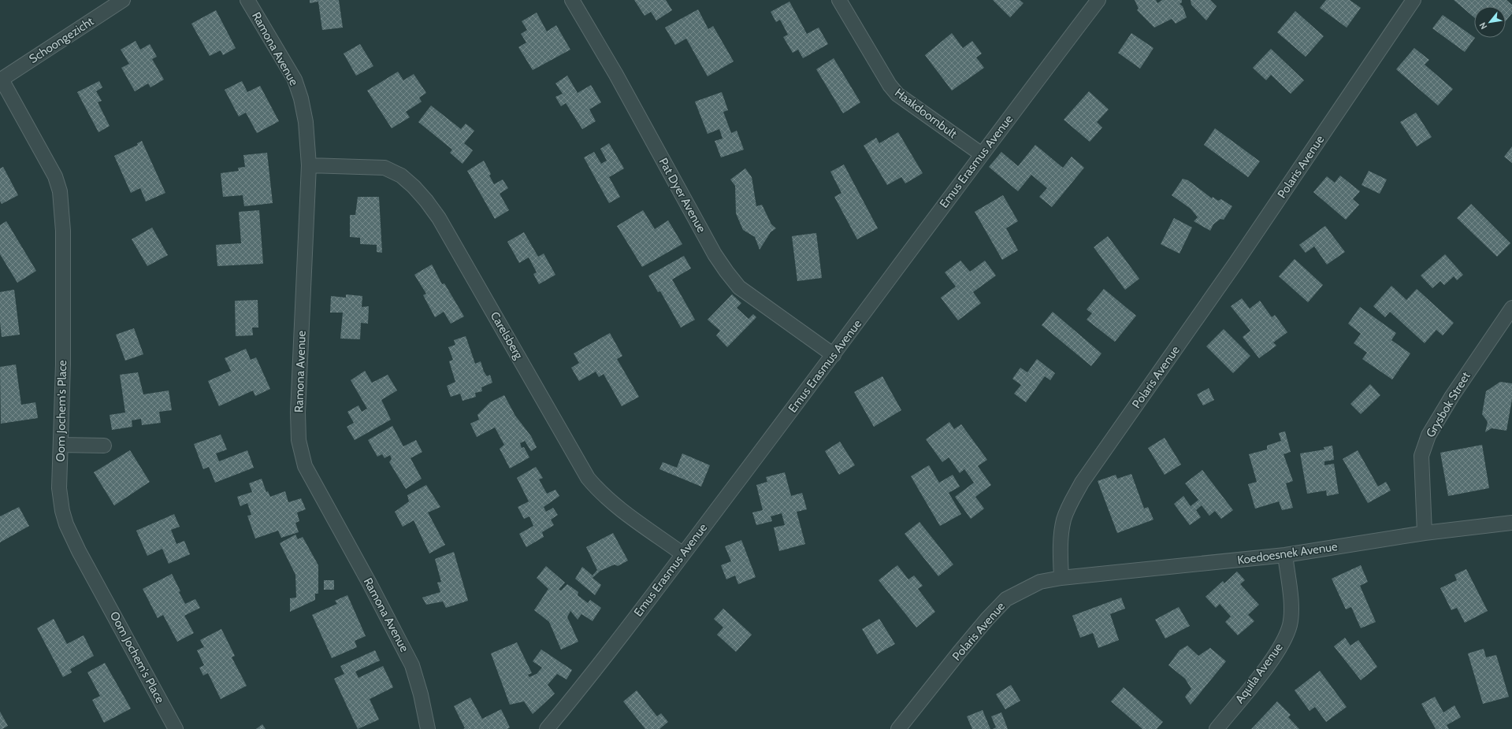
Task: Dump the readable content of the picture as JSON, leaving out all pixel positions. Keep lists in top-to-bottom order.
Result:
{
  "streets": {
    "street": [
      "Schoongezicht",
      "Ramona Avenue",
      "Haakdoornbult",
      "Emus Erasmus Avenue",
      "Polaris Avenue",
      "Pat Dyer Avenue",
      "Carelsberg",
      "Grysbok Street",
      "Oom Jochem's Place",
      "Koedoesnek Avenue",
      "Aquila Avenue"
    ]
  },
  "crossings": [
    ["Schoongezicht", "Oom Jochem's Place"],
    ["Ramona Avenue", "Carelsberg"],
    ["Haakdoornbult", "Emus Erasmus Avenue"],
    ["Emus Erasmus Avenue", "Pat Dyer Avenue"],
    ["Emus Erasmus Avenue", "Carelsberg"],
    ["Polaris Avenue", "Koedoesnek Avenue"],
    ["Grysbok Street", "Koedoesnek Avenue"],
    ["Koedoesnek Avenue", "Aquila Avenue"]
  ],
  "north": "bottom left"
}
